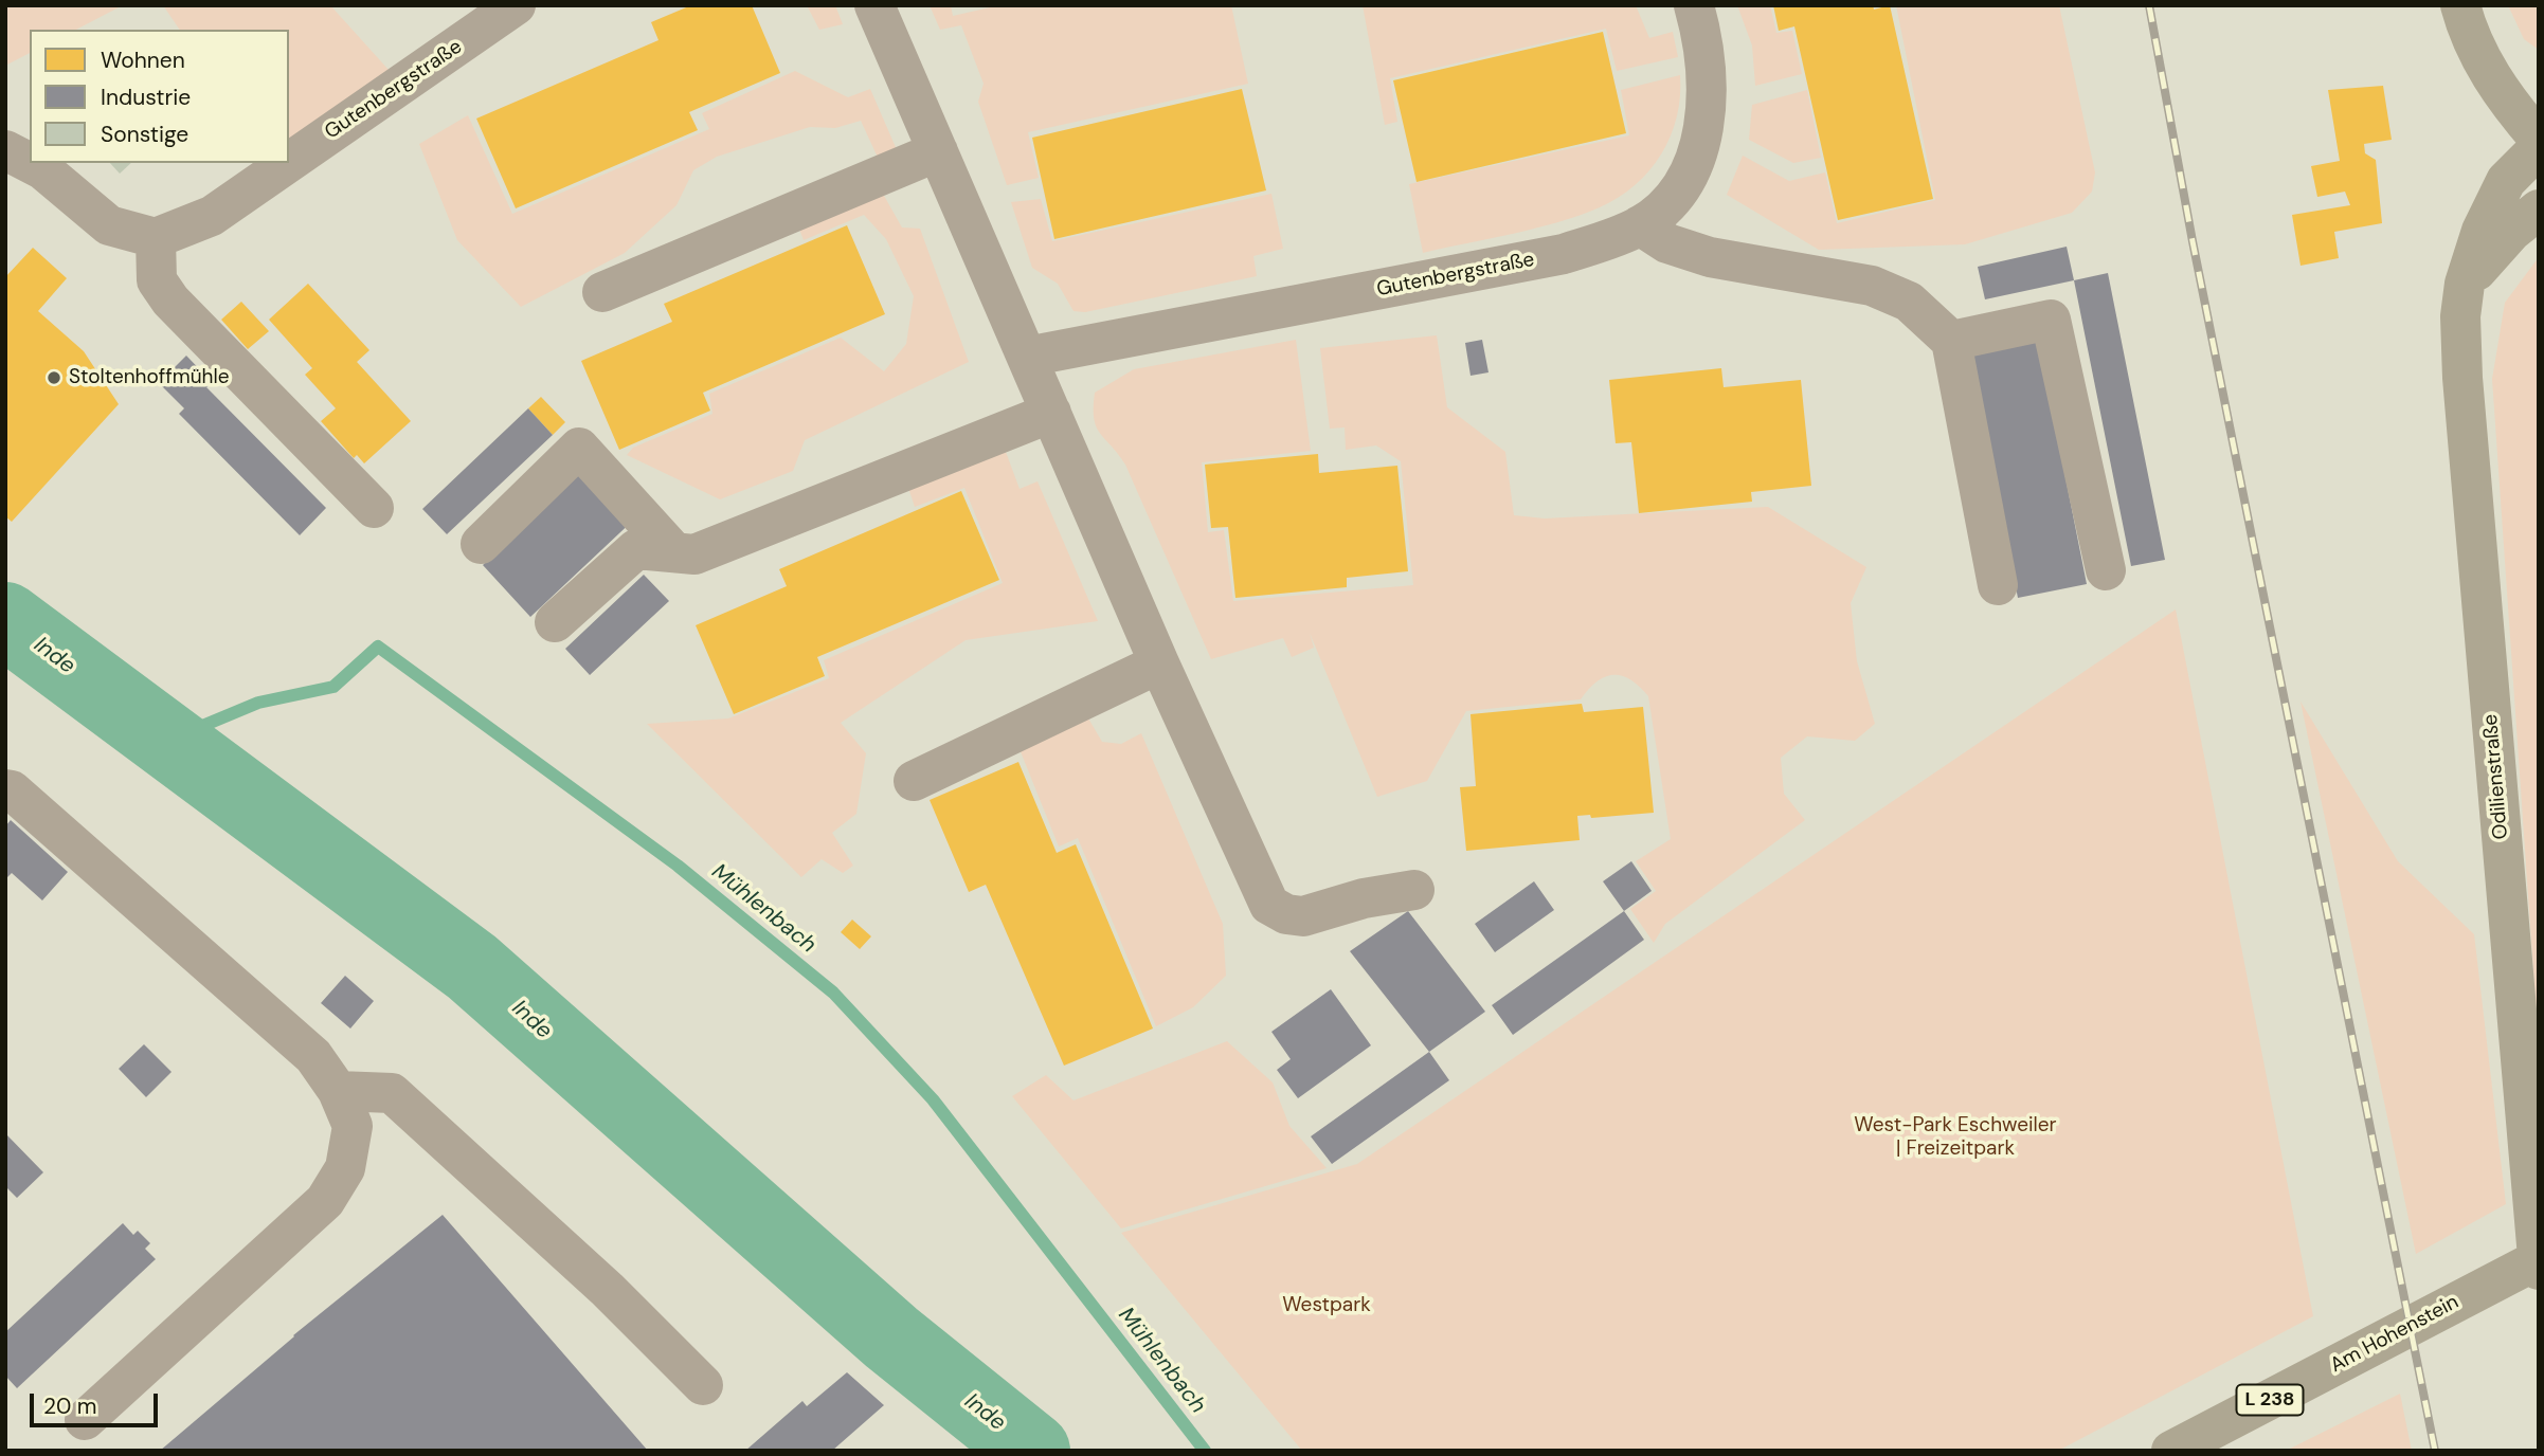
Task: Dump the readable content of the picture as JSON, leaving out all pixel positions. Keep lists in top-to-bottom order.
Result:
{
  "streets": {
    "main road": ["Odilienstraße", "Am Hohenstein", "L 238"],
    "street": ["Gutenbergstraße"]
  },
  "water": ["Inde", "Mühlenbach"],
  "parks": ["West-Park Eschweiler | Freizeitpark", "Westpark"],
  "places": ["Stoltenhoffmühle"],
  "legend": ["Wohnen", "Industrie", "Sonstige"],
  "scale_bar": "20 m"
}
